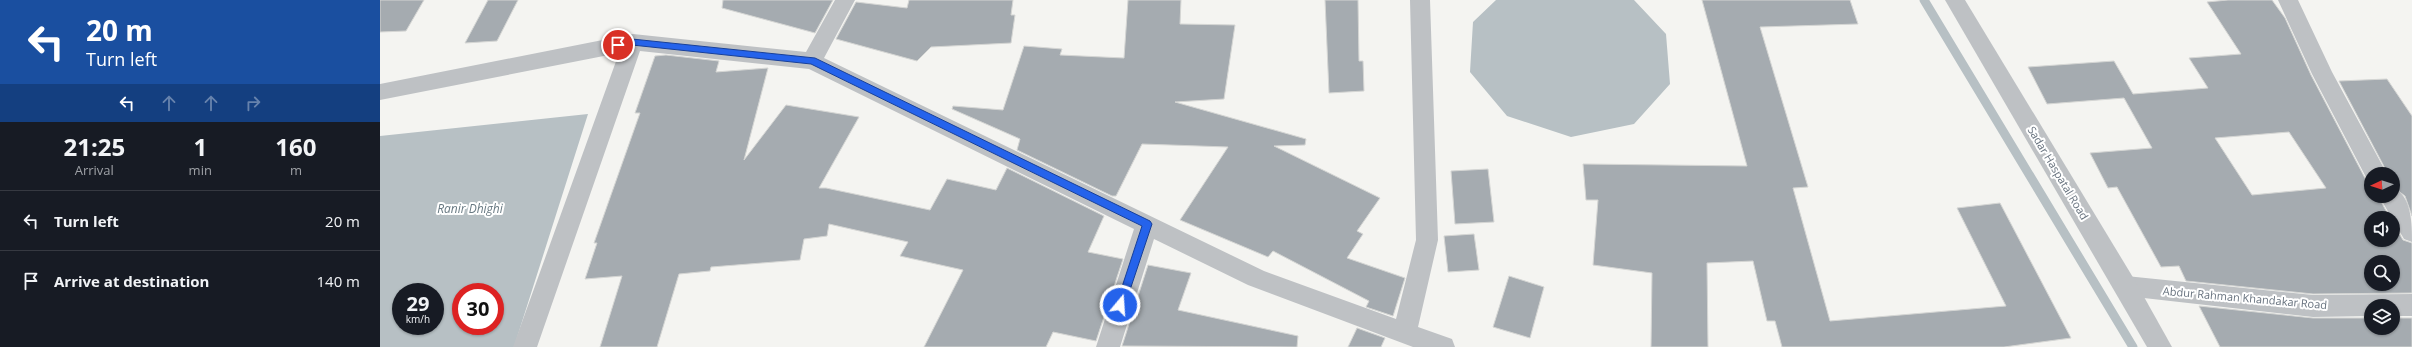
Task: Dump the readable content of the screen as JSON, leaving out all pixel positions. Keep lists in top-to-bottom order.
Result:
{
  "streets": {
    "street": ["Sadar Haspatal Road", "Abdur Rahman Khandakar Road"]
  },
  "crossings": [
    ["Sadar Haspatal Road", "Abdur Rahman Khandakar Road"]
  ],
  "water": ["Ranir Dhighi"],
  "north": "left",
  "page": {
    "turn": ["20 m", "Turn left"],
    "eta": [
      "21:25",
      "Arrival",
      "1",
      "min",
      "160",
      "m"
    ],
    "list": [
      {
        "name": "Turn left",
        "value": "20 m"
      },
      {
        "name": "Arrive at destination",
        "value": "140 m"
      }
    ],
    "speed": "29 km/h",
    "limit": "30"
  }
}
